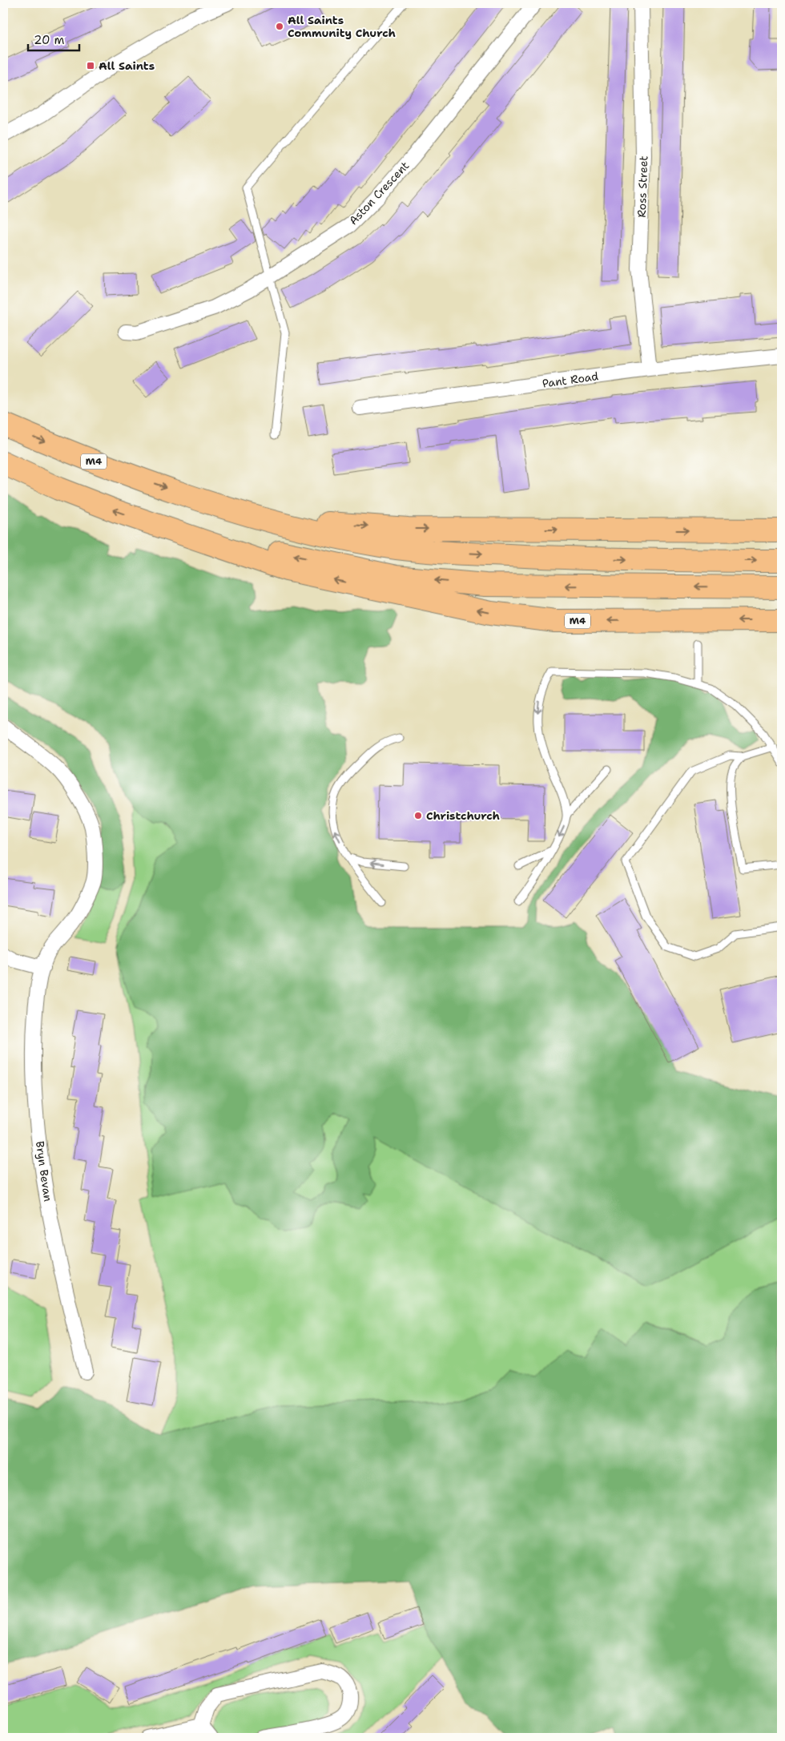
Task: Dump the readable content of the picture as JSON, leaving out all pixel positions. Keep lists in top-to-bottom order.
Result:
{
  "streets": {
    "highway": ["M4"],
    "street": [
      "Ross Street",
      "Aston Crescent",
      "Pant Road",
      "Bryn Bevan"
    ]
  },
  "crossings": [
    ["Ross Street", "Pant Road"]
  ],
  "places": {
    "other": ["All Saints Community Church", "Christchurch"],
    "transit": ["All Saints"]
  },
  "scale_bar": "20 m"
}
